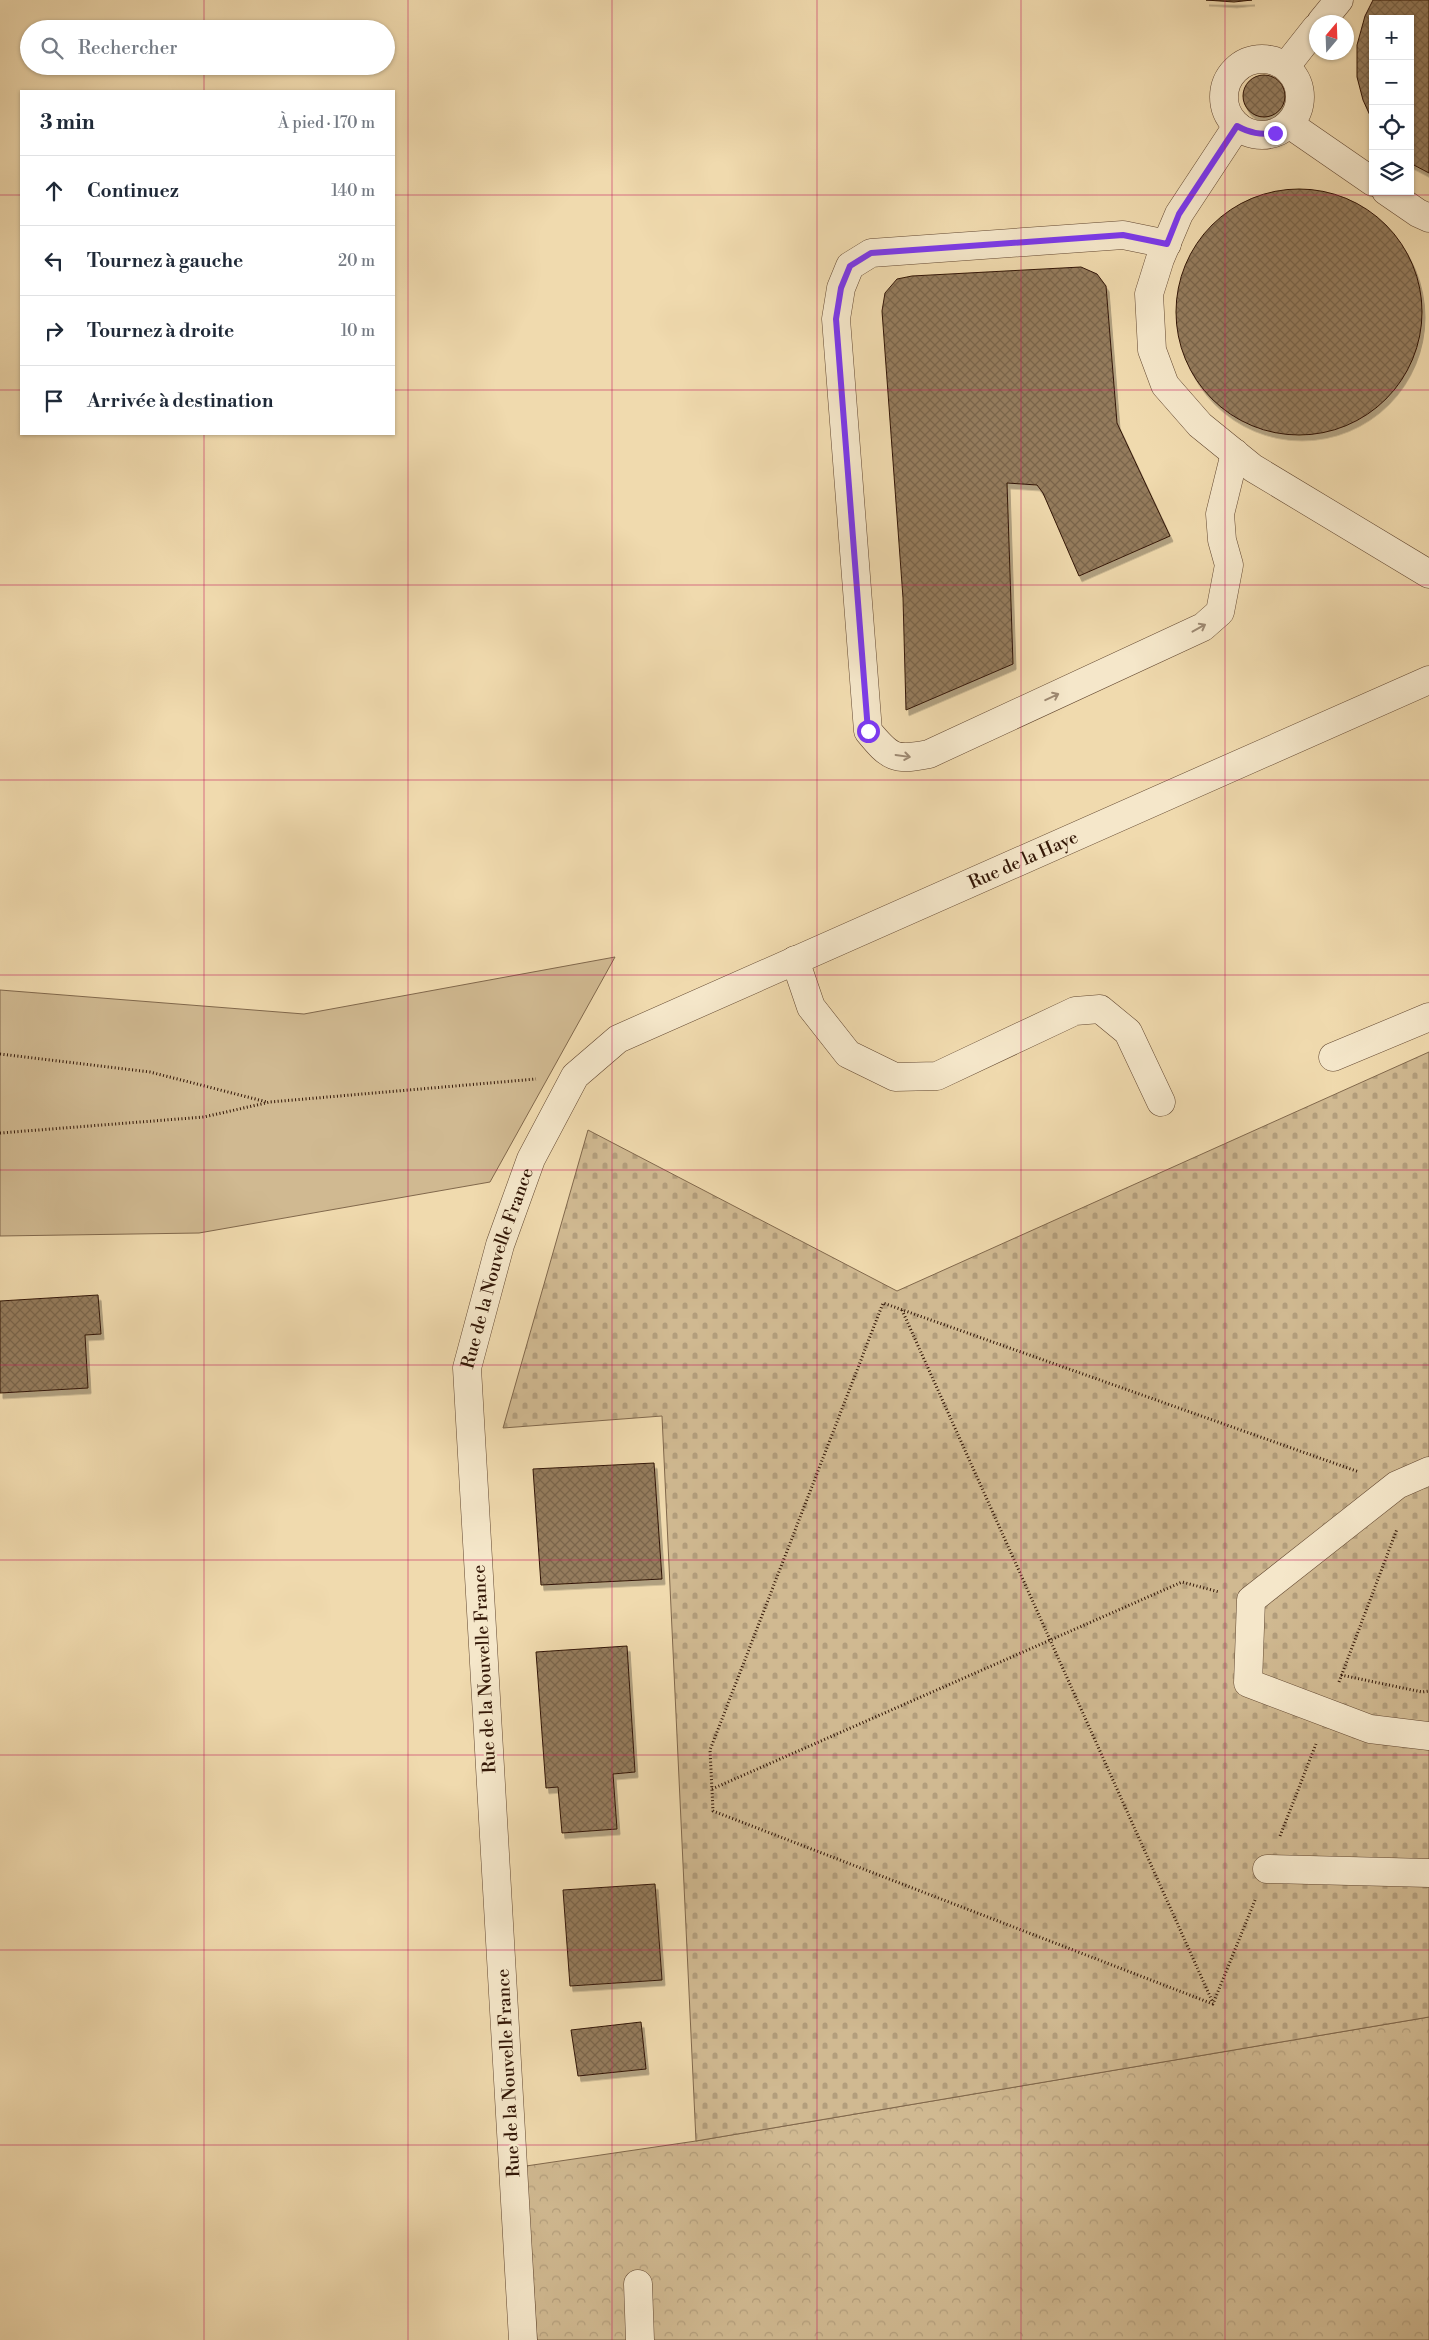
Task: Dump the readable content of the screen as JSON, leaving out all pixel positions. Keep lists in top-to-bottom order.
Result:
{
  "streets": {
    "street": ["Rue de la Haye", "Rue de la Nouvelle France"]
  },
  "crossings": [
    ["Rue de la Haye", "Rue de la Nouvelle France"]
  ],
  "north": "top",
  "page": {
    "map_buttons": ["+", "−"],
    "search": "Rechercher",
    "heading": ["3 min", "À pied · 170 m"],
    "list": [
      ["Continuez", "140 m"],
      ["Tournez à gauche", "20 m"],
      ["Tournez à droite", "10 m"],
      "Arrivée à destination"
    ]
  }
}
